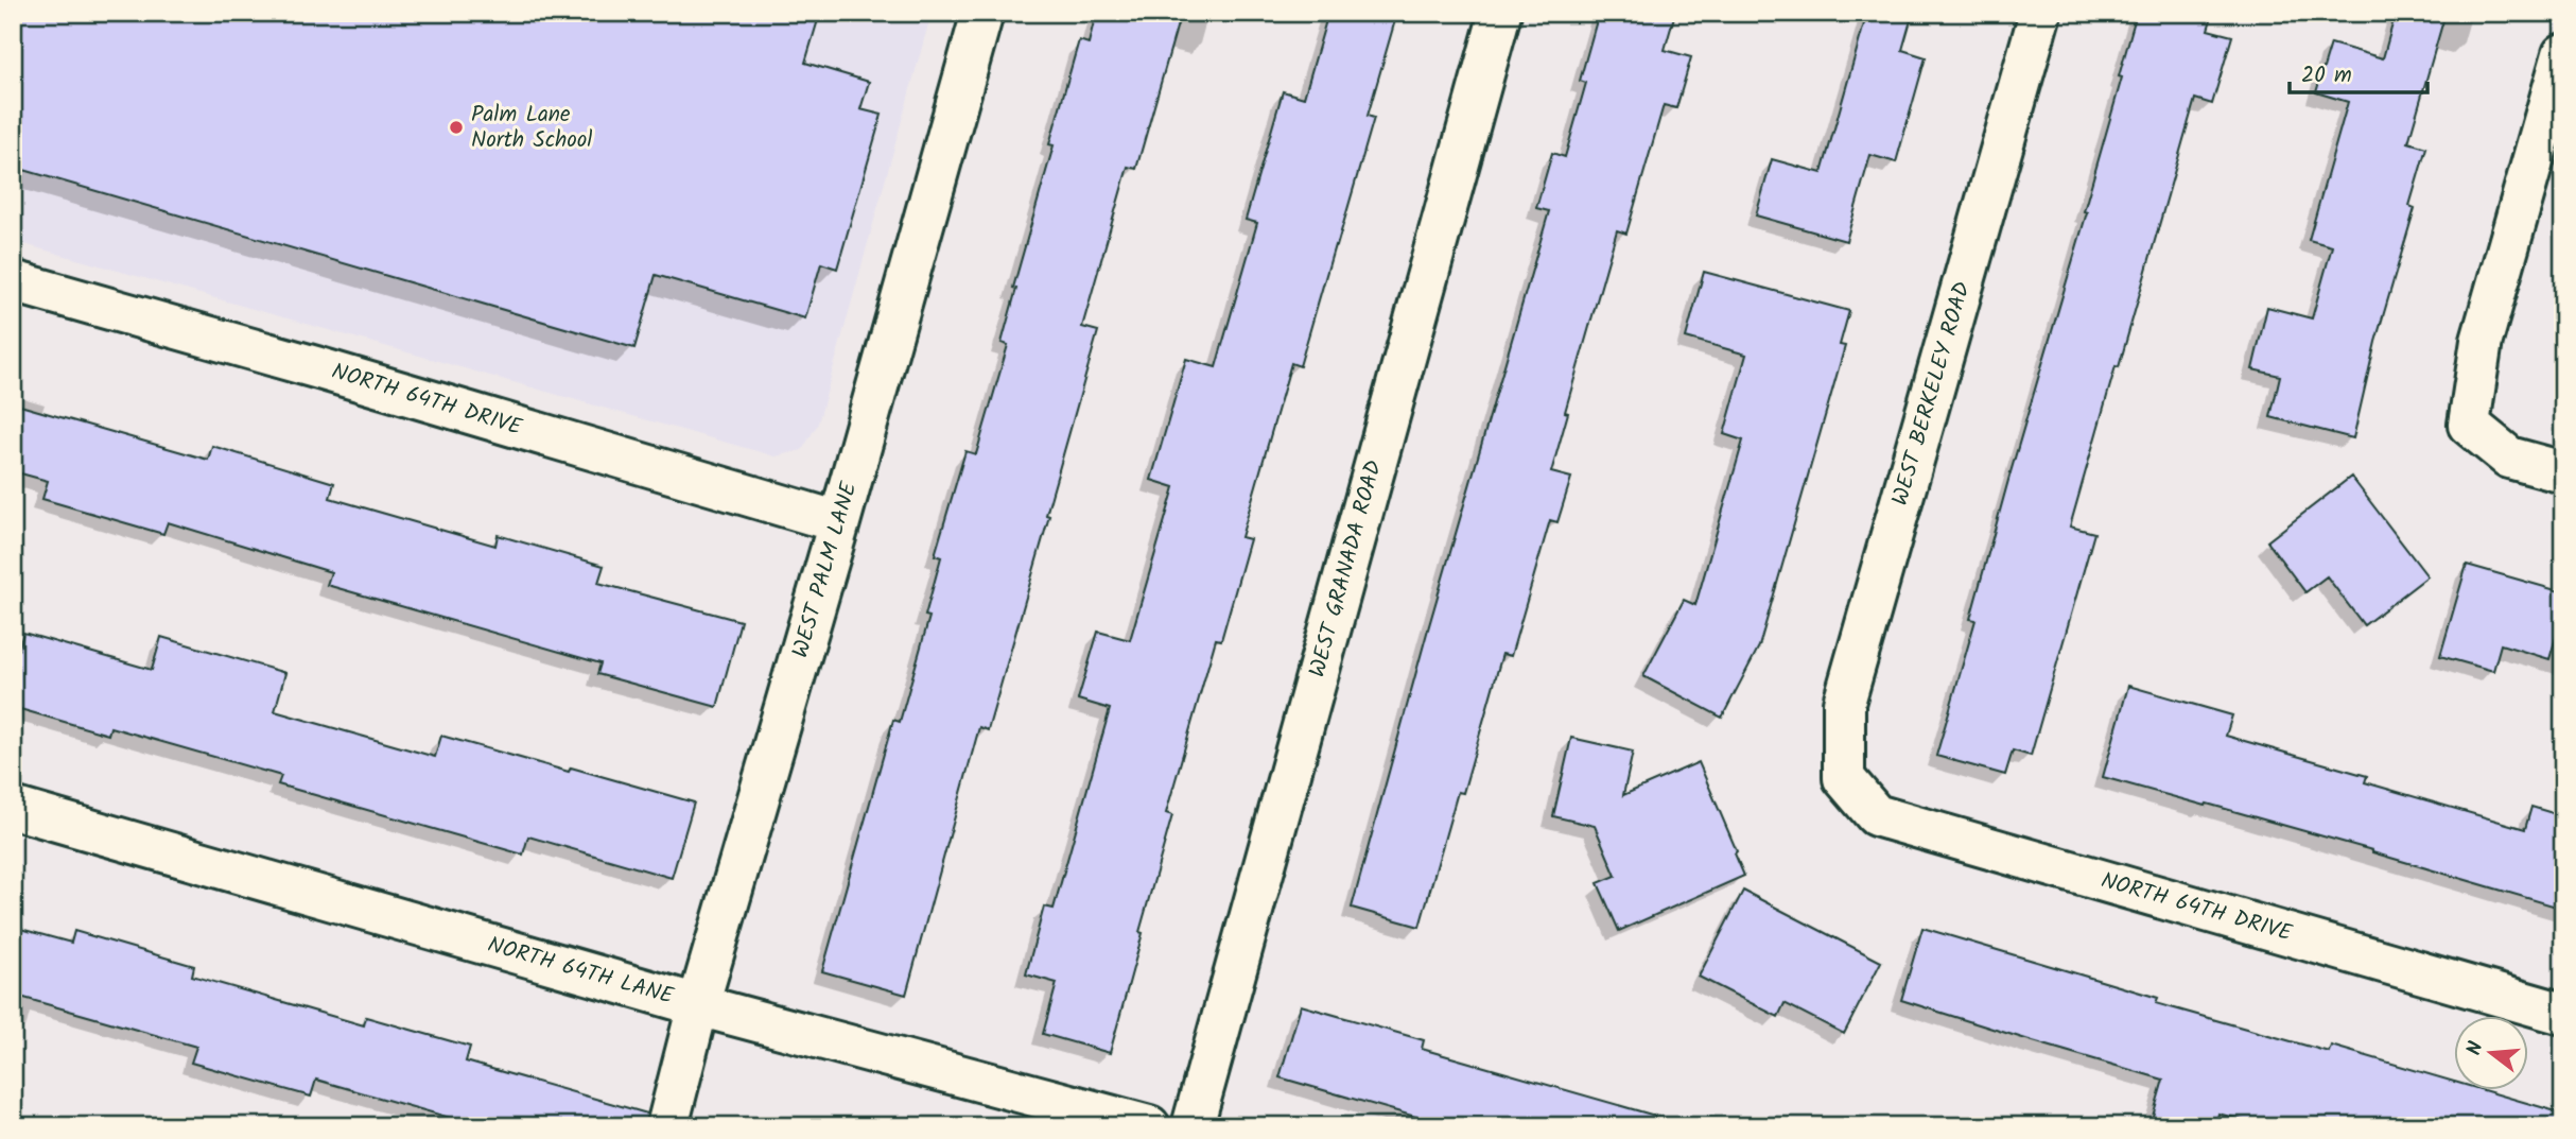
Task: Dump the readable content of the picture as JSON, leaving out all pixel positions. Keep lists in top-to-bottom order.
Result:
{
  "streets": {
    "street": [
      "WEST BERKELEY ROAD",
      "NORTH 64TH DRIVE",
      "WEST GRANADA ROAD",
      "WEST PALM LANE",
      "NORTH 64TH LANE"
    ]
  },
  "crossings": [
    ["WEST BERKELEY ROAD", "NORTH 64TH DRIVE"],
    ["NORTH 64TH DRIVE", "WEST PALM LANE"],
    ["WEST PALM LANE", "NORTH 64TH LANE"]
  ],
  "places": ["Palm Lane North School"],
  "scale_bar": "20 m",
  "north": "left"
}
